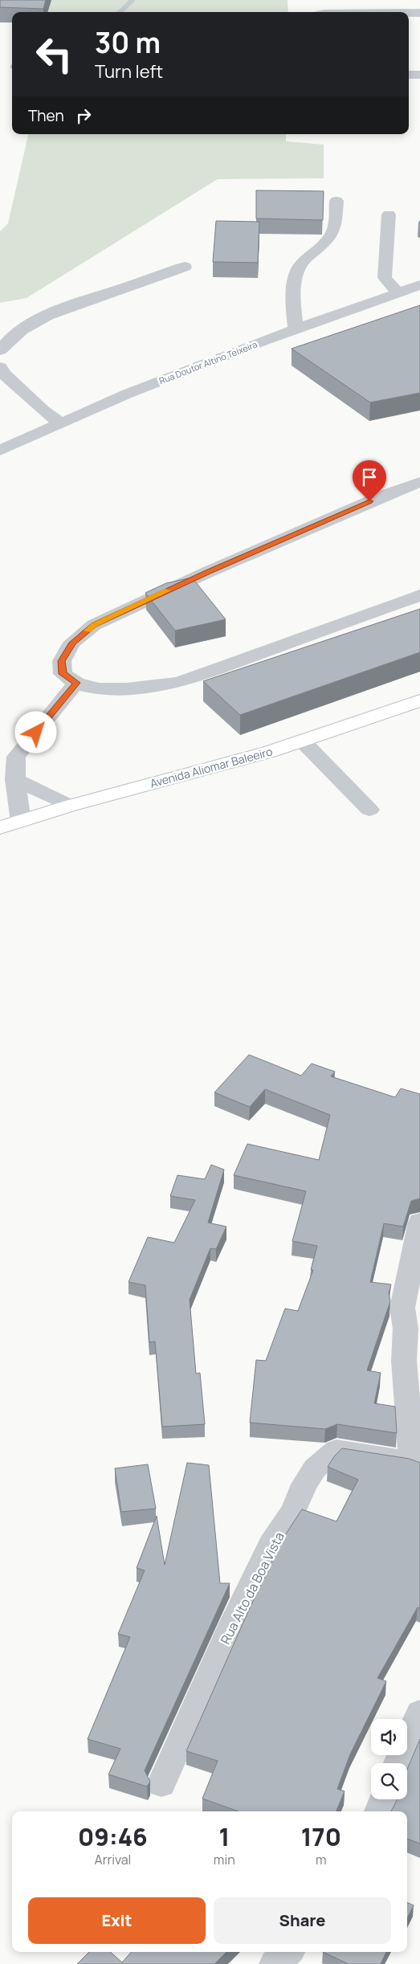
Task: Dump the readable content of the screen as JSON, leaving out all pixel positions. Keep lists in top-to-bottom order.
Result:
{
  "streets": {
    "main road": ["Avenida Aliomar Baleeiro"],
    "street": ["Rua Doutor Altino Teixeira", "Rua Alto da Boa Vista"]
  },
  "page": {
    "turn": ["30 m", "Turn left"],
    "then": "Then",
    "eta": [
      "09:46",
      "Arrival",
      "1",
      "min",
      "170",
      "m"
    ],
    "buttons": ["Exit", "Share"]
  }
}
